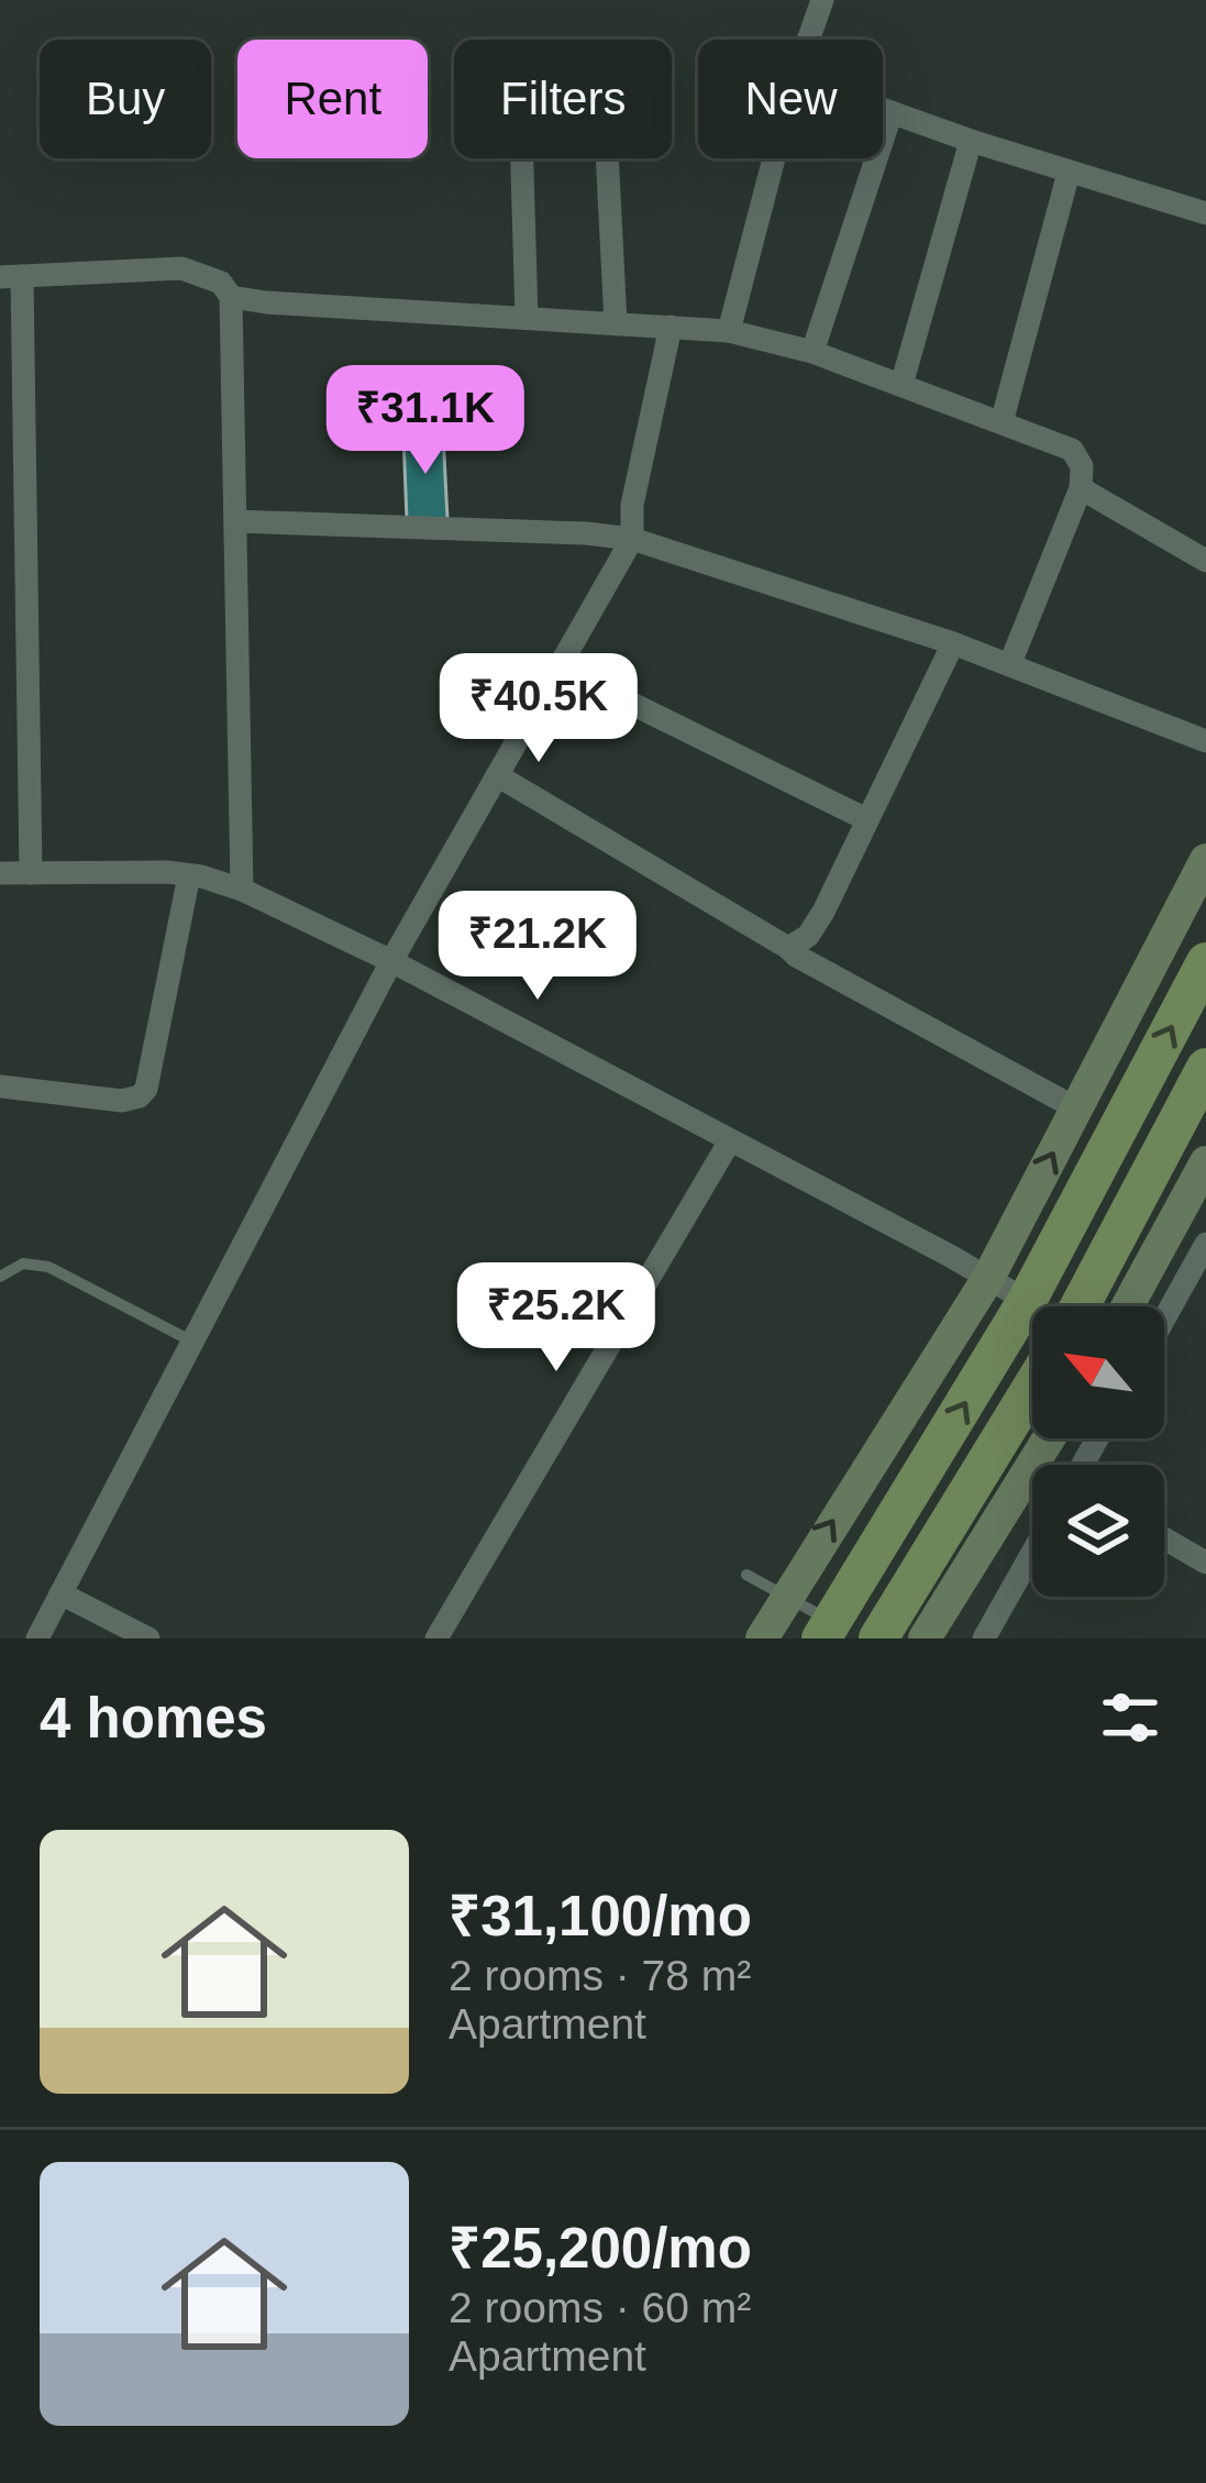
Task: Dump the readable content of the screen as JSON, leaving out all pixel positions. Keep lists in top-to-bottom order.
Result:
{
  "north": "top left",
  "page": {
    "chip": [
      "Buy",
      "Rent",
      "Filters",
      "New"
    ],
    "price": [
      "₹31.1K",
      "₹40.5K",
      "₹21.2K",
      "₹25.2K"
    ],
    "heading": "4 homes",
    "list": [
      {
        "name": "₹31,100/mo",
        "note": "2 rooms · 78 m² · Apartment"
      },
      {
        "name": "₹25,200/mo",
        "note": "2 rooms · 60 m² · Apartment"
      }
    ]
  }
}
